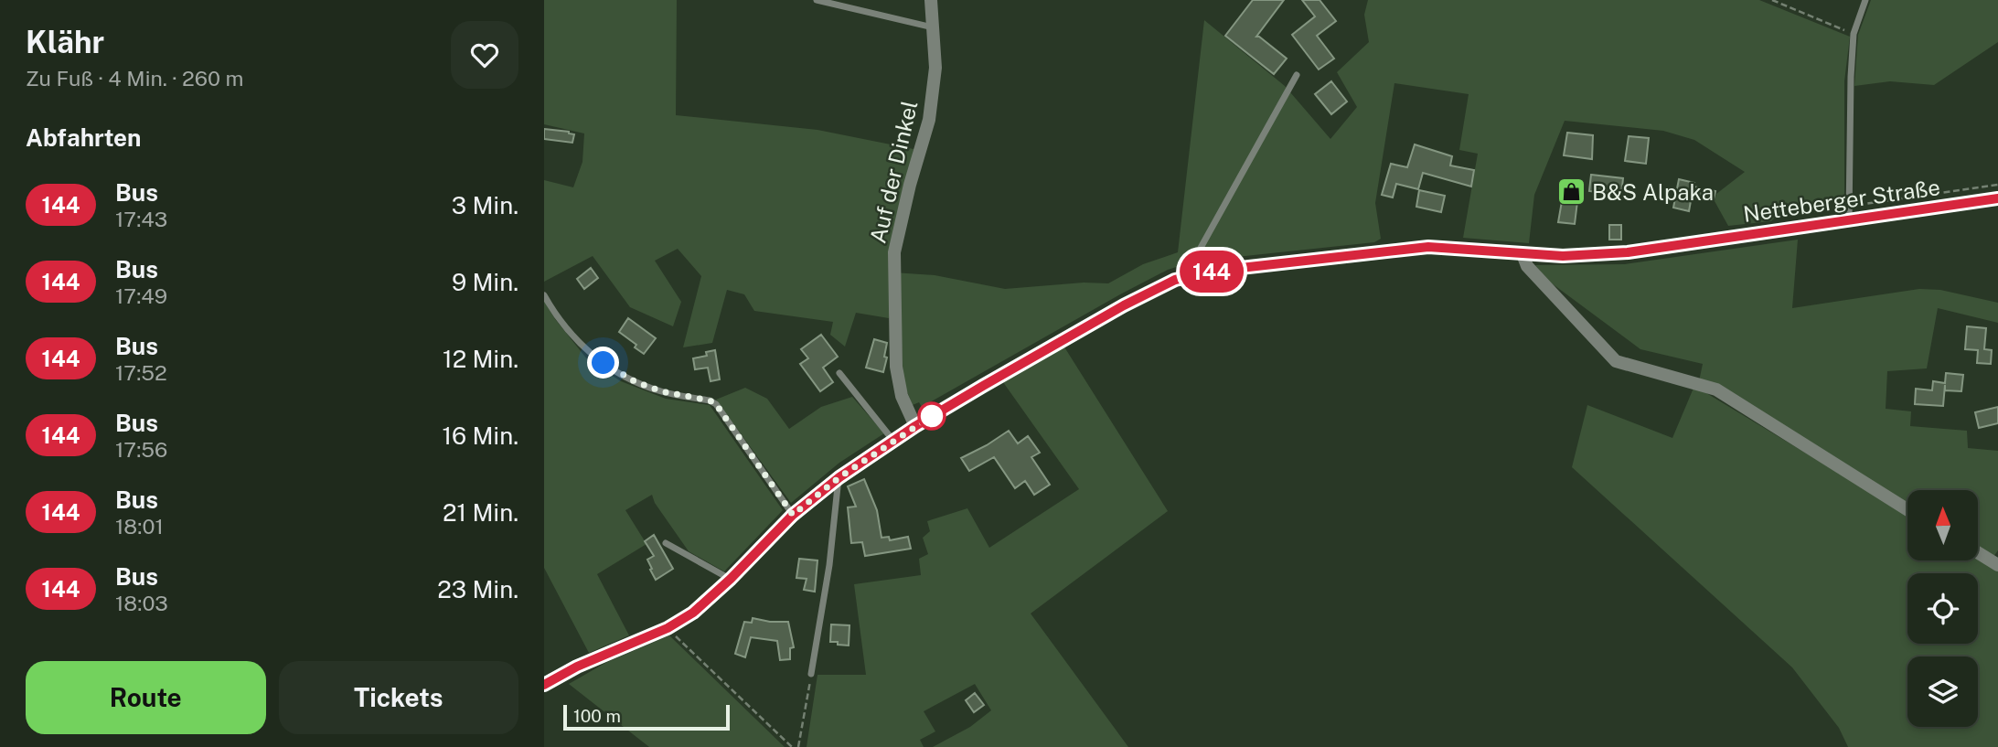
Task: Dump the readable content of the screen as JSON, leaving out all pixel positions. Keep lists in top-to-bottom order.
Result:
{
  "streets": {
    "street": ["Auf der Dinkel", "Netteberger Straße"]
  },
  "crossings": [
    ["Auf der Dinkel", "Netteberger Straße"]
  ],
  "places": {
    "shop": ["B&S Alpaka"]
  },
  "lines": ["bus line 144"],
  "scale_bar": "100 m",
  "north": "top",
  "page": {
    "heading": [
      ["Klähr", "Zu Fuß · 4 Min. · 260 m"],
      "Abfahrten"
    ],
    "on_map": "144",
    "list": [
      {
        "mark": "144",
        "name": "Bus",
        "note": "17:43",
        "value": "3 Min."
      },
      {
        "mark": "144",
        "name": "Bus",
        "note": "17:49",
        "value": "9 Min."
      },
      {
        "mark": "144",
        "name": "Bus",
        "note": "17:52",
        "value": "12 Min."
      },
      {
        "mark": "144",
        "name": "Bus",
        "note": "17:56",
        "value": "16 Min."
      },
      {
        "mark": "144",
        "name": "Bus",
        "note": "18:01",
        "value": "21 Min."
      },
      {
        "mark": "144",
        "name": "Bus",
        "note": "18:03",
        "value": "23 Min."
      }
    ],
    "buttons": ["Route", "Tickets"],
    "scale": "100 m"
  }
}
